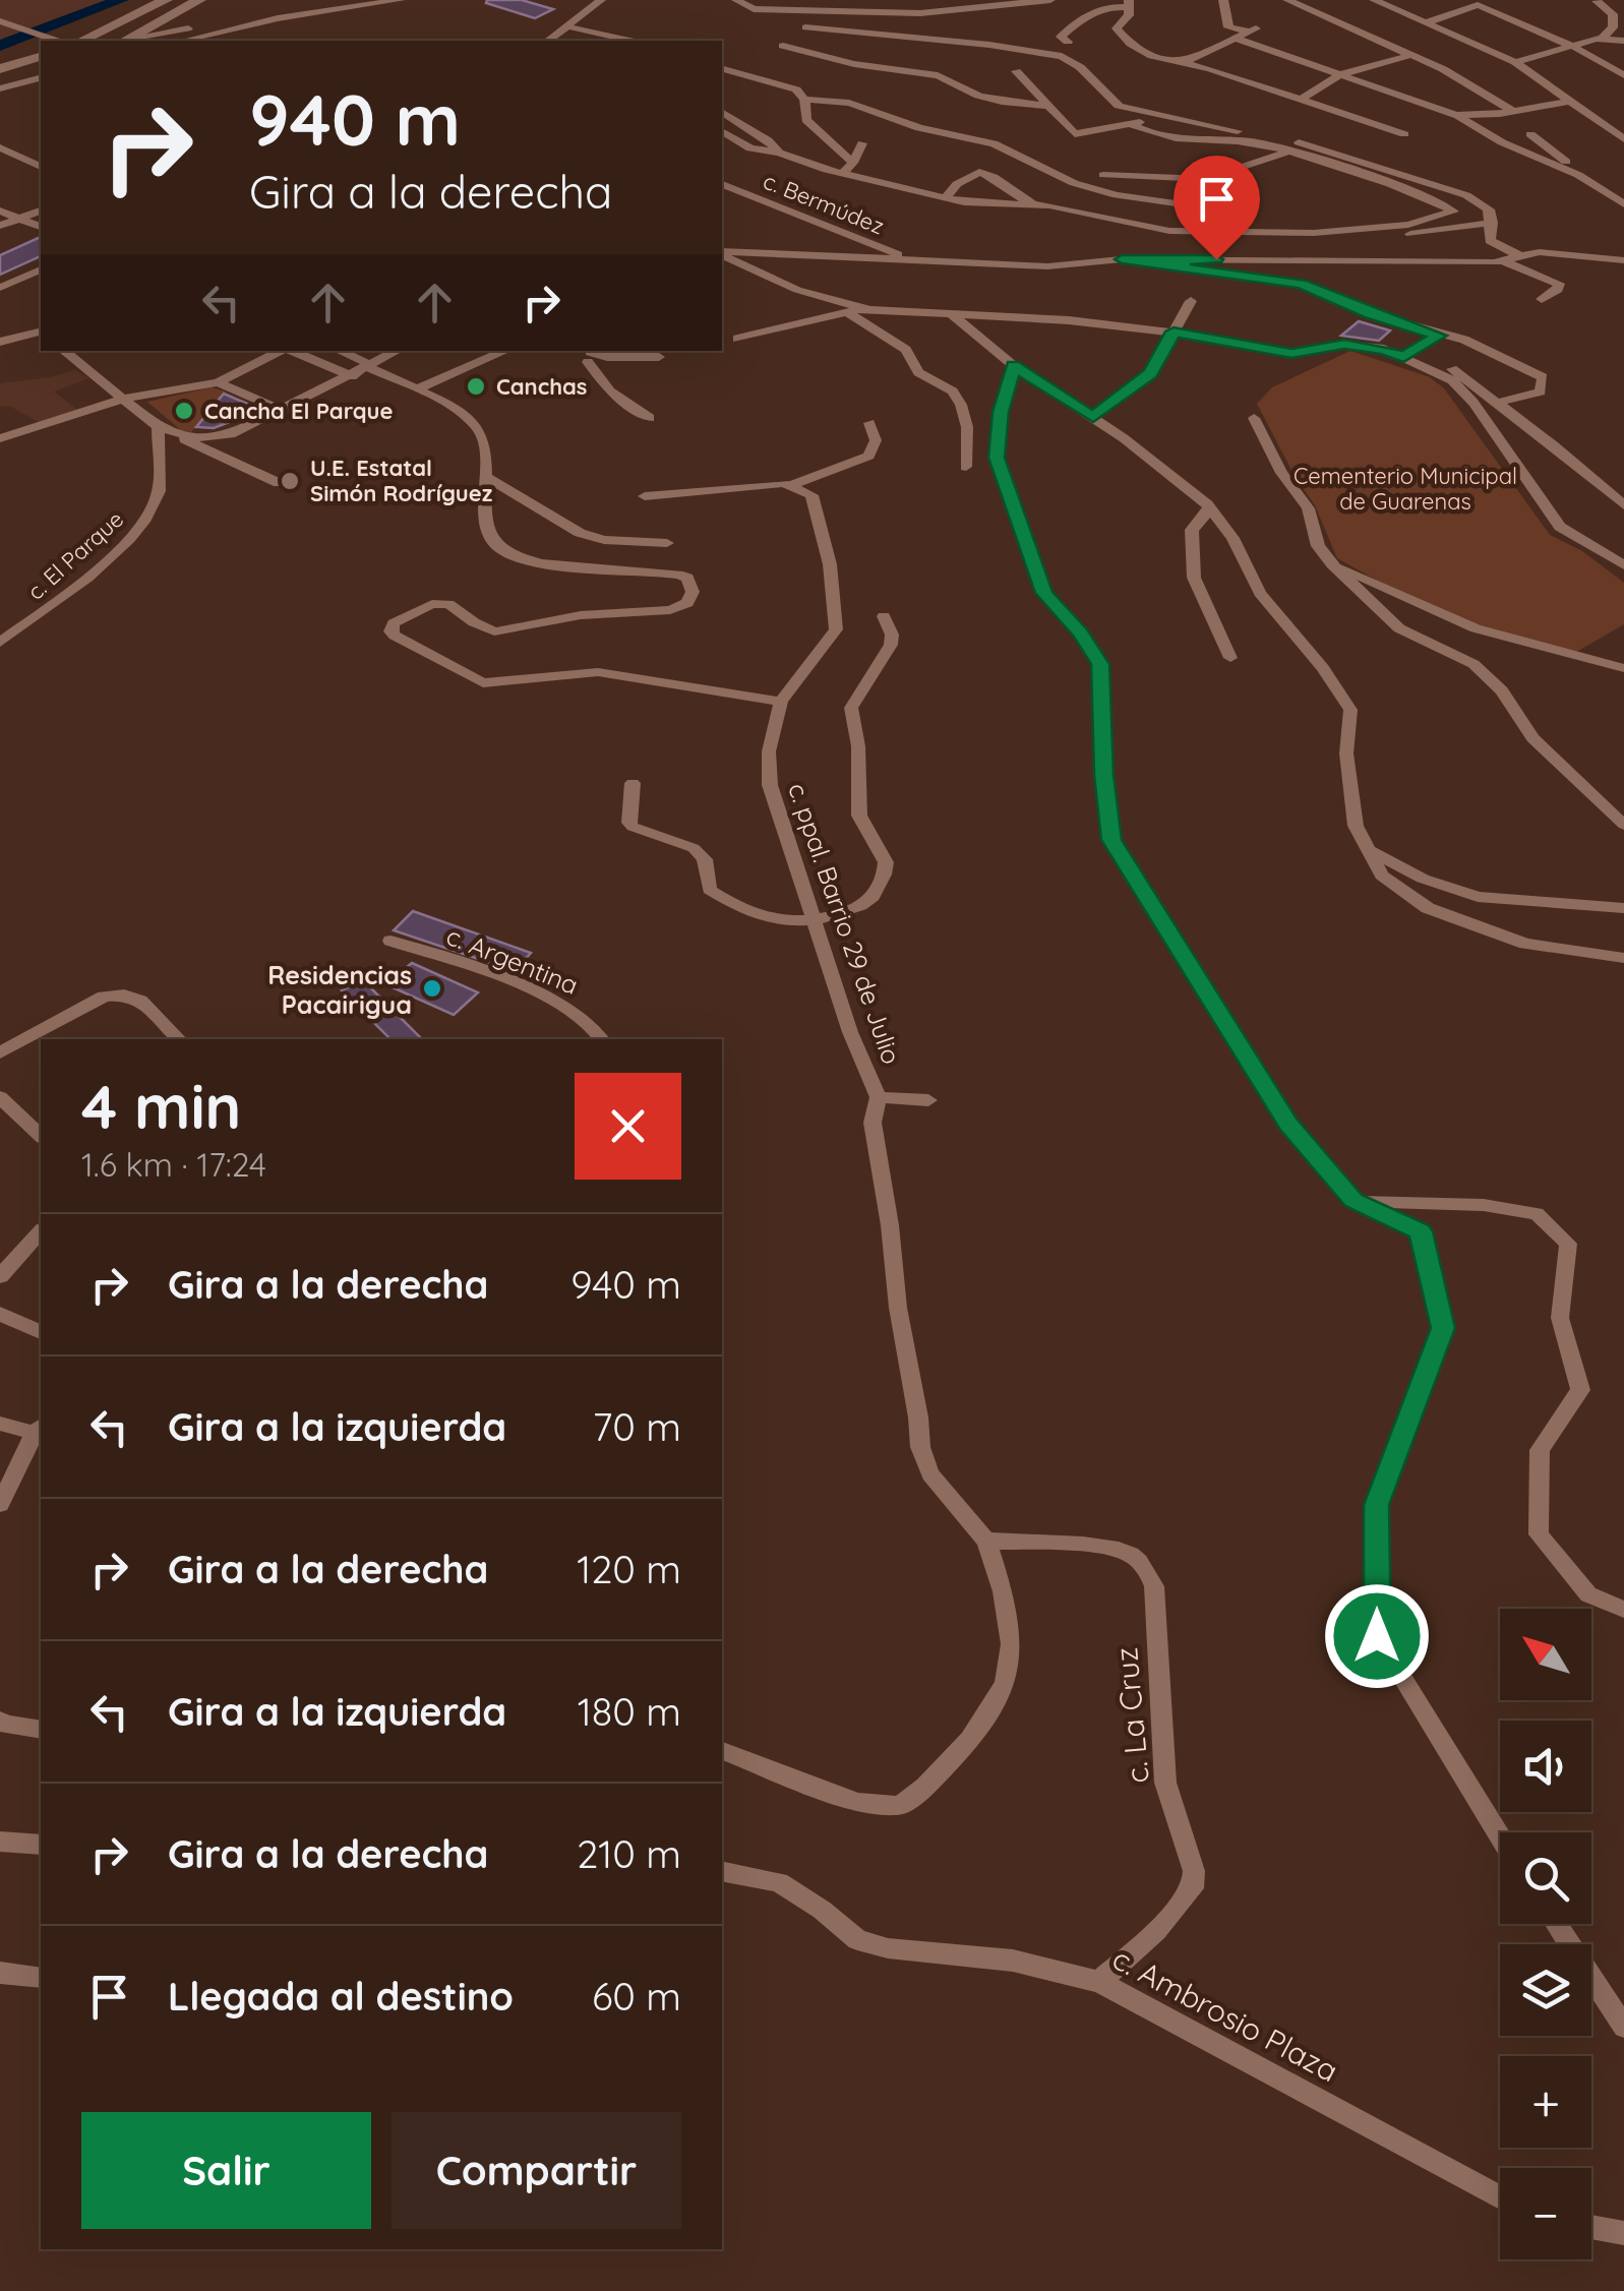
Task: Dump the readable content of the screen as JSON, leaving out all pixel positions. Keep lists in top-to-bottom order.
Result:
{
  "streets": {
    "street": [
      "c. Bermúdez",
      "c. El Parque",
      "c. ppal. Barrio 29 de Julio",
      "c. Argentina",
      "c. La Cruz",
      "c. Ambrosio Plaza"
    ]
  },
  "crossings": [
    ["c. ppal. Barrio 29 de Julio", "c. La Cruz"],
    ["c. La Cruz", "c. Ambrosio Plaza"]
  ],
  "parks": ["Cementerio Municipal de Guarenas"],
  "places": [
    "Canchas",
    "Cancha El Parque",
    "U.E. Estatal Simón Rodríguez",
    "Residencias Pacairigua"
  ],
  "north": "top left",
  "page": {
    "turn": ["940 m", "Gira a la derecha"],
    "heading": ["4 min", "1.6 km · 17:24"],
    "list": [
      {
        "name": "Gira a la derecha",
        "value": "940 m"
      },
      {
        "name": "Gira a la izquierda",
        "value": "70 m"
      },
      {
        "name": "Gira a la derecha",
        "value": "120 m"
      },
      {
        "name": "Gira a la izquierda",
        "value": "180 m"
      },
      {
        "name": "Gira a la derecha",
        "value": "210 m"
      },
      {
        "name": "Llegada al destino",
        "value": "60 m"
      }
    ],
    "map_buttons": ["+", "−"],
    "buttons": ["Salir", "Compartir"]
  }
}
